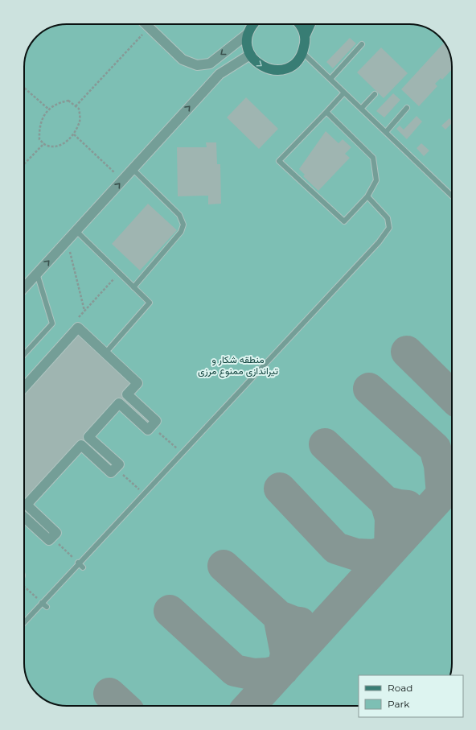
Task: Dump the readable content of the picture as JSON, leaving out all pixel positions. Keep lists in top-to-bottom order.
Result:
{
  "parks": ["منطقه شکار و تیراندازی ممنوع مرزی"],
  "legend": ["Road", "Park"]
}
